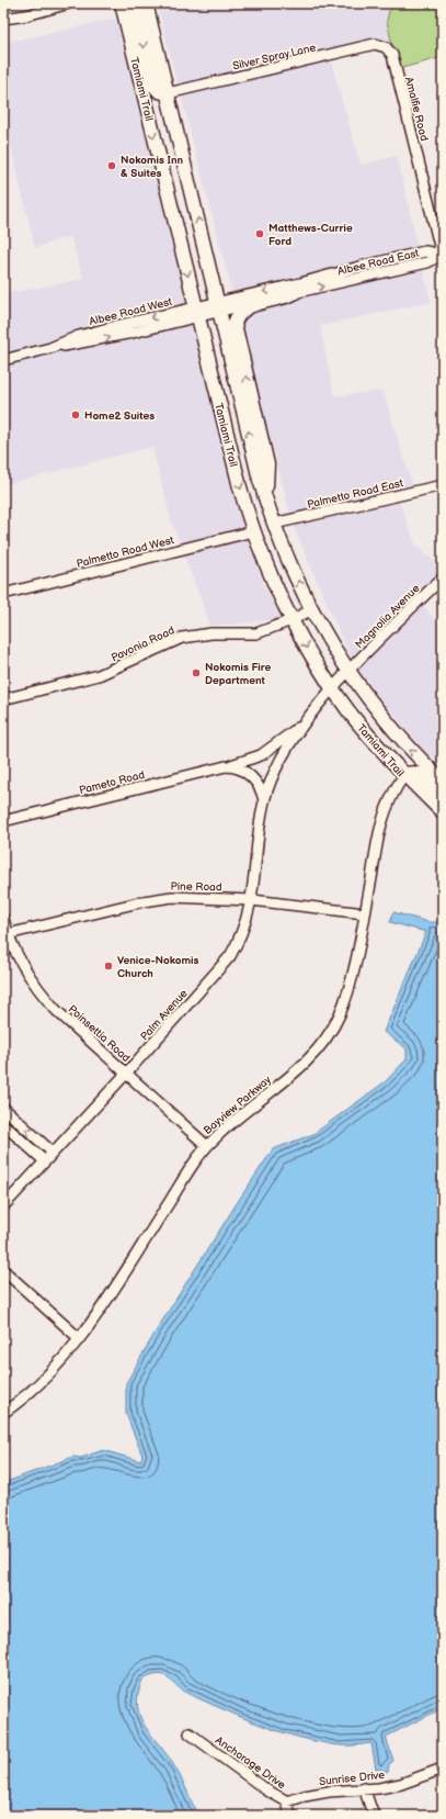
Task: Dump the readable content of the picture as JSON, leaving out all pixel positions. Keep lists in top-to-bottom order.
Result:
{
  "streets": {
    "main road": ["Tamiami Trail"],
    "street": [
      "Silver Spray Lane",
      "Amalfie Road",
      "Albee Road East",
      "Albee Road West",
      "Palmetto Road East",
      "Palmetto Road West",
      "Magnolia Avenue",
      "Pavonia Road",
      "Pameto Road",
      "Pine Road",
      "Palm Avenue",
      "Poinsettia Road",
      "Bayview Parkway",
      "Anchorage Drive",
      "Sunrise Drive"
    ]
  },
  "crossings": [
    ["Silver Spray Lane", "Tamiami Trail"],
    ["Silver Spray Lane", "Amalfie Road"],
    ["Tamiami Trail", "Albee Road East"],
    ["Tamiami Trail", "Albee Road West"],
    ["Tamiami Trail", "Palmetto Road East"],
    ["Tamiami Trail", "Palmetto Road West"],
    ["Tamiami Trail", "Magnolia Avenue"],
    ["Tamiami Trail", "Pavonia Road"],
    ["Tamiami Trail", "Palm Avenue"],
    ["Tamiami Trail", "Bayview Parkway"],
    ["Amalfie Road", "Albee Road East"],
    ["Albee Road East", "Albee Road West"],
    ["Magnolia Avenue", "Palm Avenue"],
    ["Pameto Road", "Palm Avenue"],
    ["Pine Road", "Palm Avenue"],
    ["Pine Road", "Poinsettia Road"],
    ["Pine Road", "Bayview Parkway"],
    ["Palm Avenue", "Poinsettia Road"],
    ["Poinsettia Road", "Bayview Parkway"],
    ["Anchorage Drive", "Sunrise Drive"]
  ],
  "places": [
    "Nokomis Inn & Suites",
    "Matthews-Currie Ford",
    "Home2 Suites",
    "Nokomis Fire Department",
    "Venice-Nokomis Church"
  ]
}
